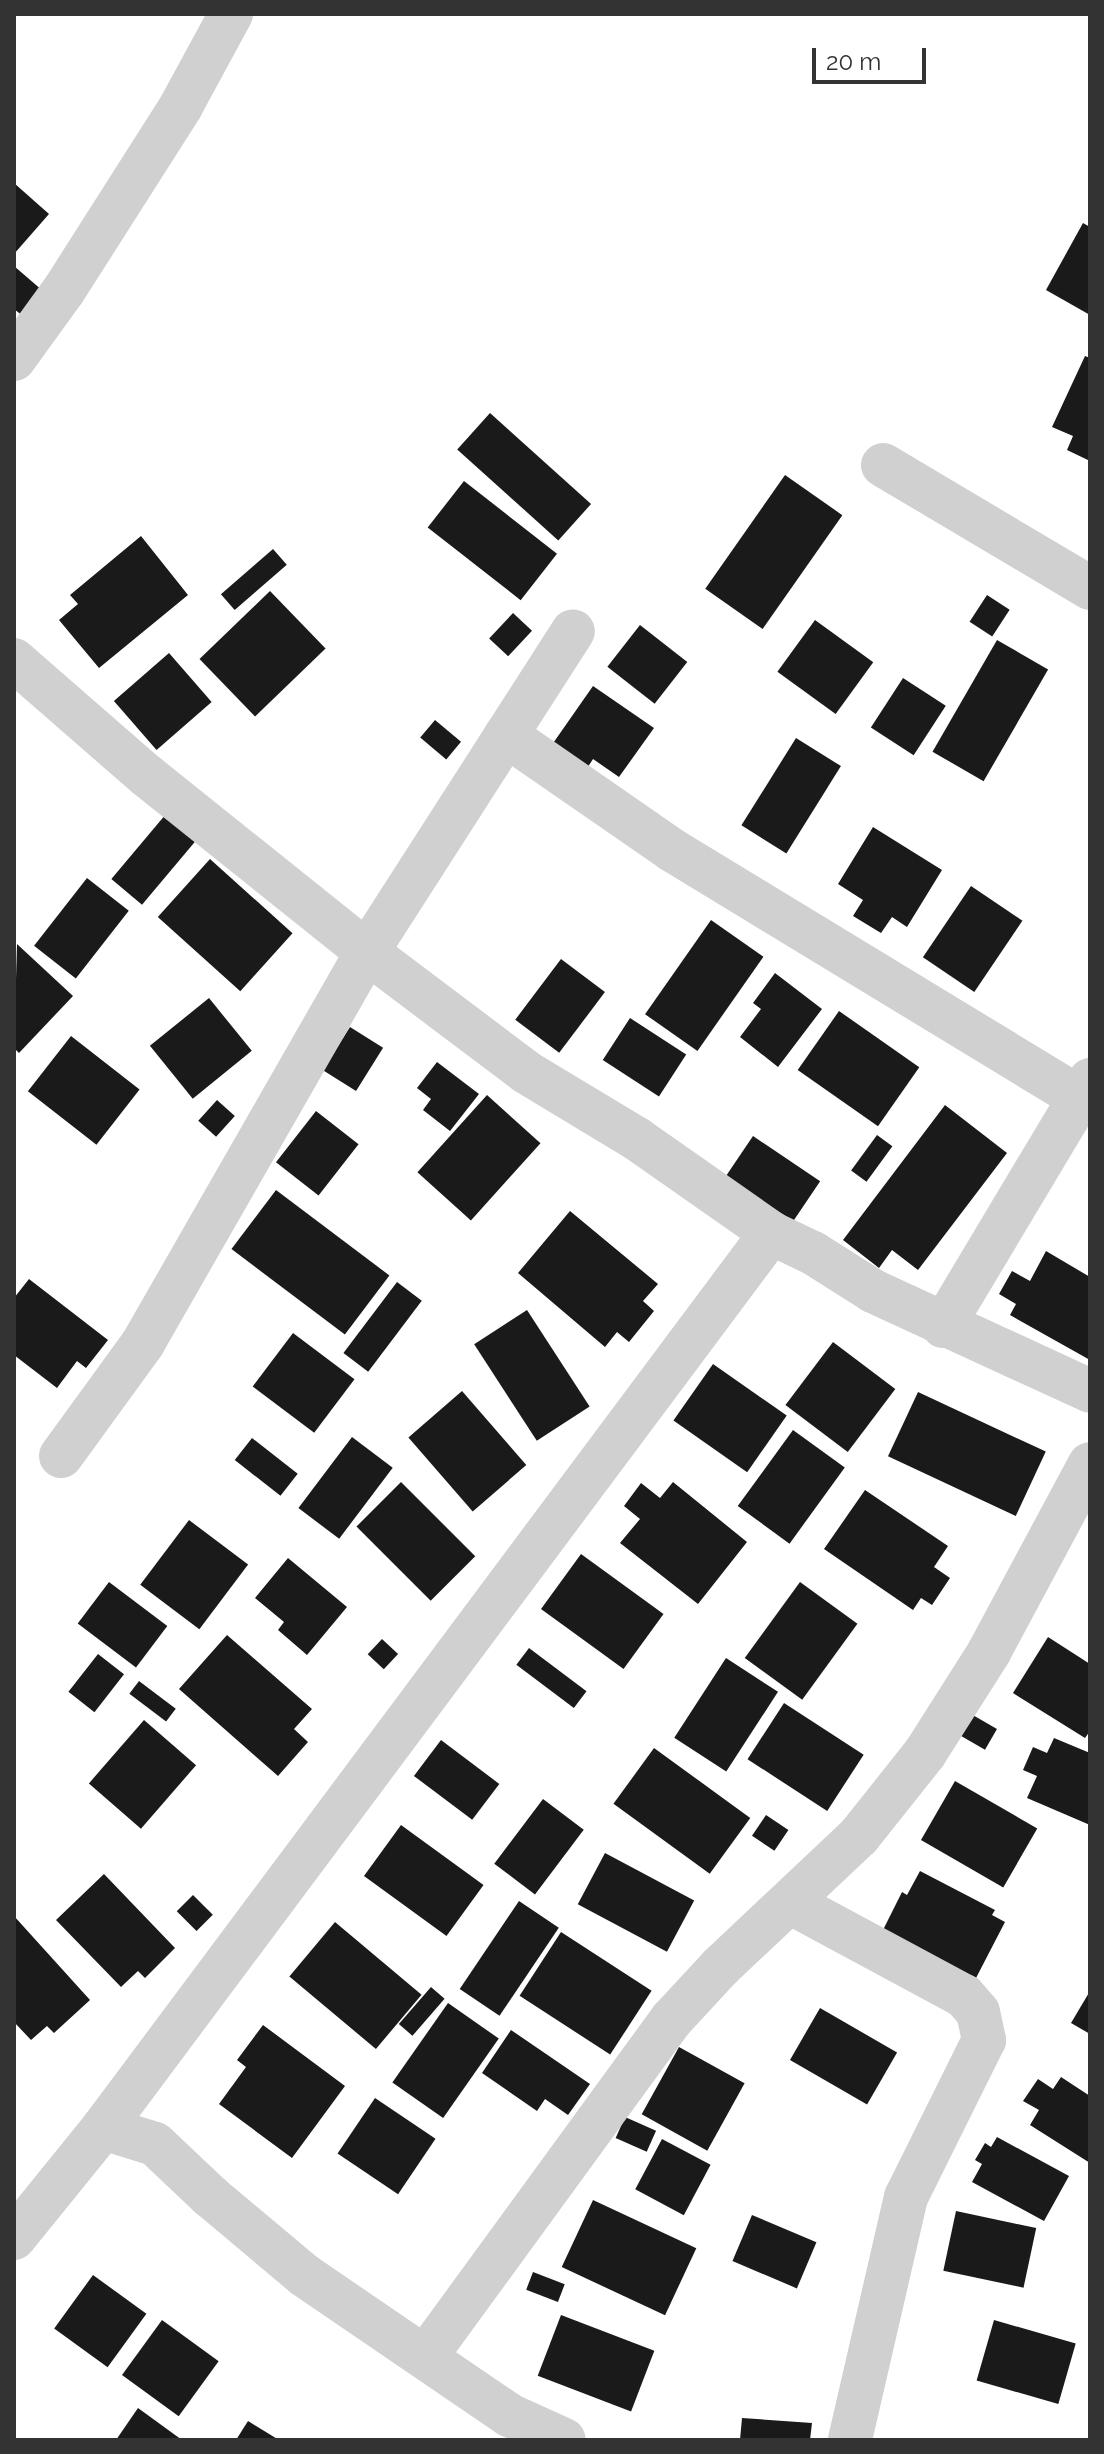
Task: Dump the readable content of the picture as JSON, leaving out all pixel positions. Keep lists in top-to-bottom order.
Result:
{
  "scale_bar": "20 m"
}
